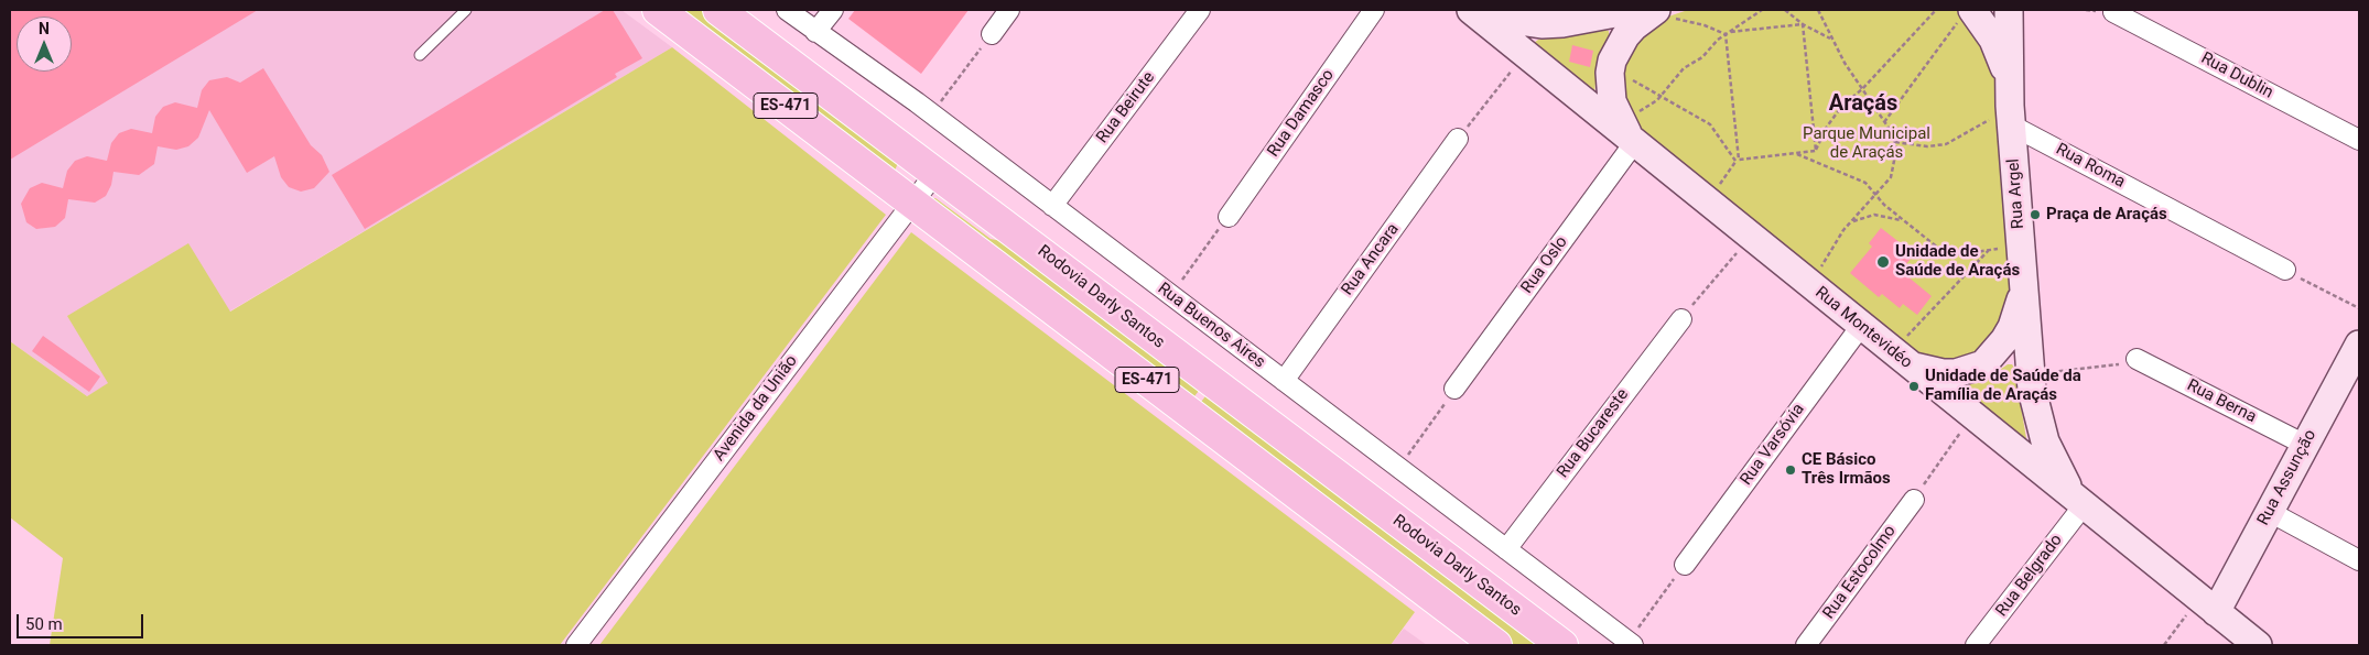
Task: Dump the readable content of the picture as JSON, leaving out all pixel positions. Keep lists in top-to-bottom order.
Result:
{
  "streets": {
    "main road": ["ES-471", "Rodovia Darly Santos"],
    "street": [
      "Rua Dublin",
      "Rua Beirute",
      "Rua Damasco",
      "Rua Roma",
      "Rua Argel",
      "Rua Ancara",
      "Rua Oslo",
      "Rua Buenos Aires",
      "Rua Montevidéo",
      "Rua Berna",
      "Avenida da União",
      "Rua Bucareste",
      "Rua Varsóvia",
      "Rua Assunção",
      "Rua Estocolmo",
      "Rua Belgrado"
    ]
  },
  "crossings": [
    ["ES-471", "Avenida da União"],
    ["Rua Beirute", "Rua Buenos Aires"],
    ["Rua Roma", "Rua Argel"],
    ["Rua Argel", "Rua Montevidéo"],
    ["Rua Argel", "Rua Belgrado"],
    ["Rua Ancara", "Rua Buenos Aires"],
    ["Rua Oslo", "Rua Montevidéo"],
    ["Rodovia Darly Santos", "Avenida da União"],
    ["Rua Buenos Aires", "Rua Bucareste"],
    ["Rua Montevidéo", "Rua Varsóvia"],
    ["Rua Montevidéo", "Rua Assunção"],
    ["Rua Montevidéo", "Rua Belgrado"],
    ["Rua Berna", "Rua Assunção"]
  ],
  "districts": ["Araçás"],
  "parks": ["Parque Municipal de Araçás"],
  "places": [
    "Praça de Araçás",
    "Unidade de Saúde de Araçás",
    "Unidade de Saúde da Família de Araçás",
    "CE Básico Três Irmãos"
  ],
  "scale_bar": "50 m",
  "north": "top"
}
